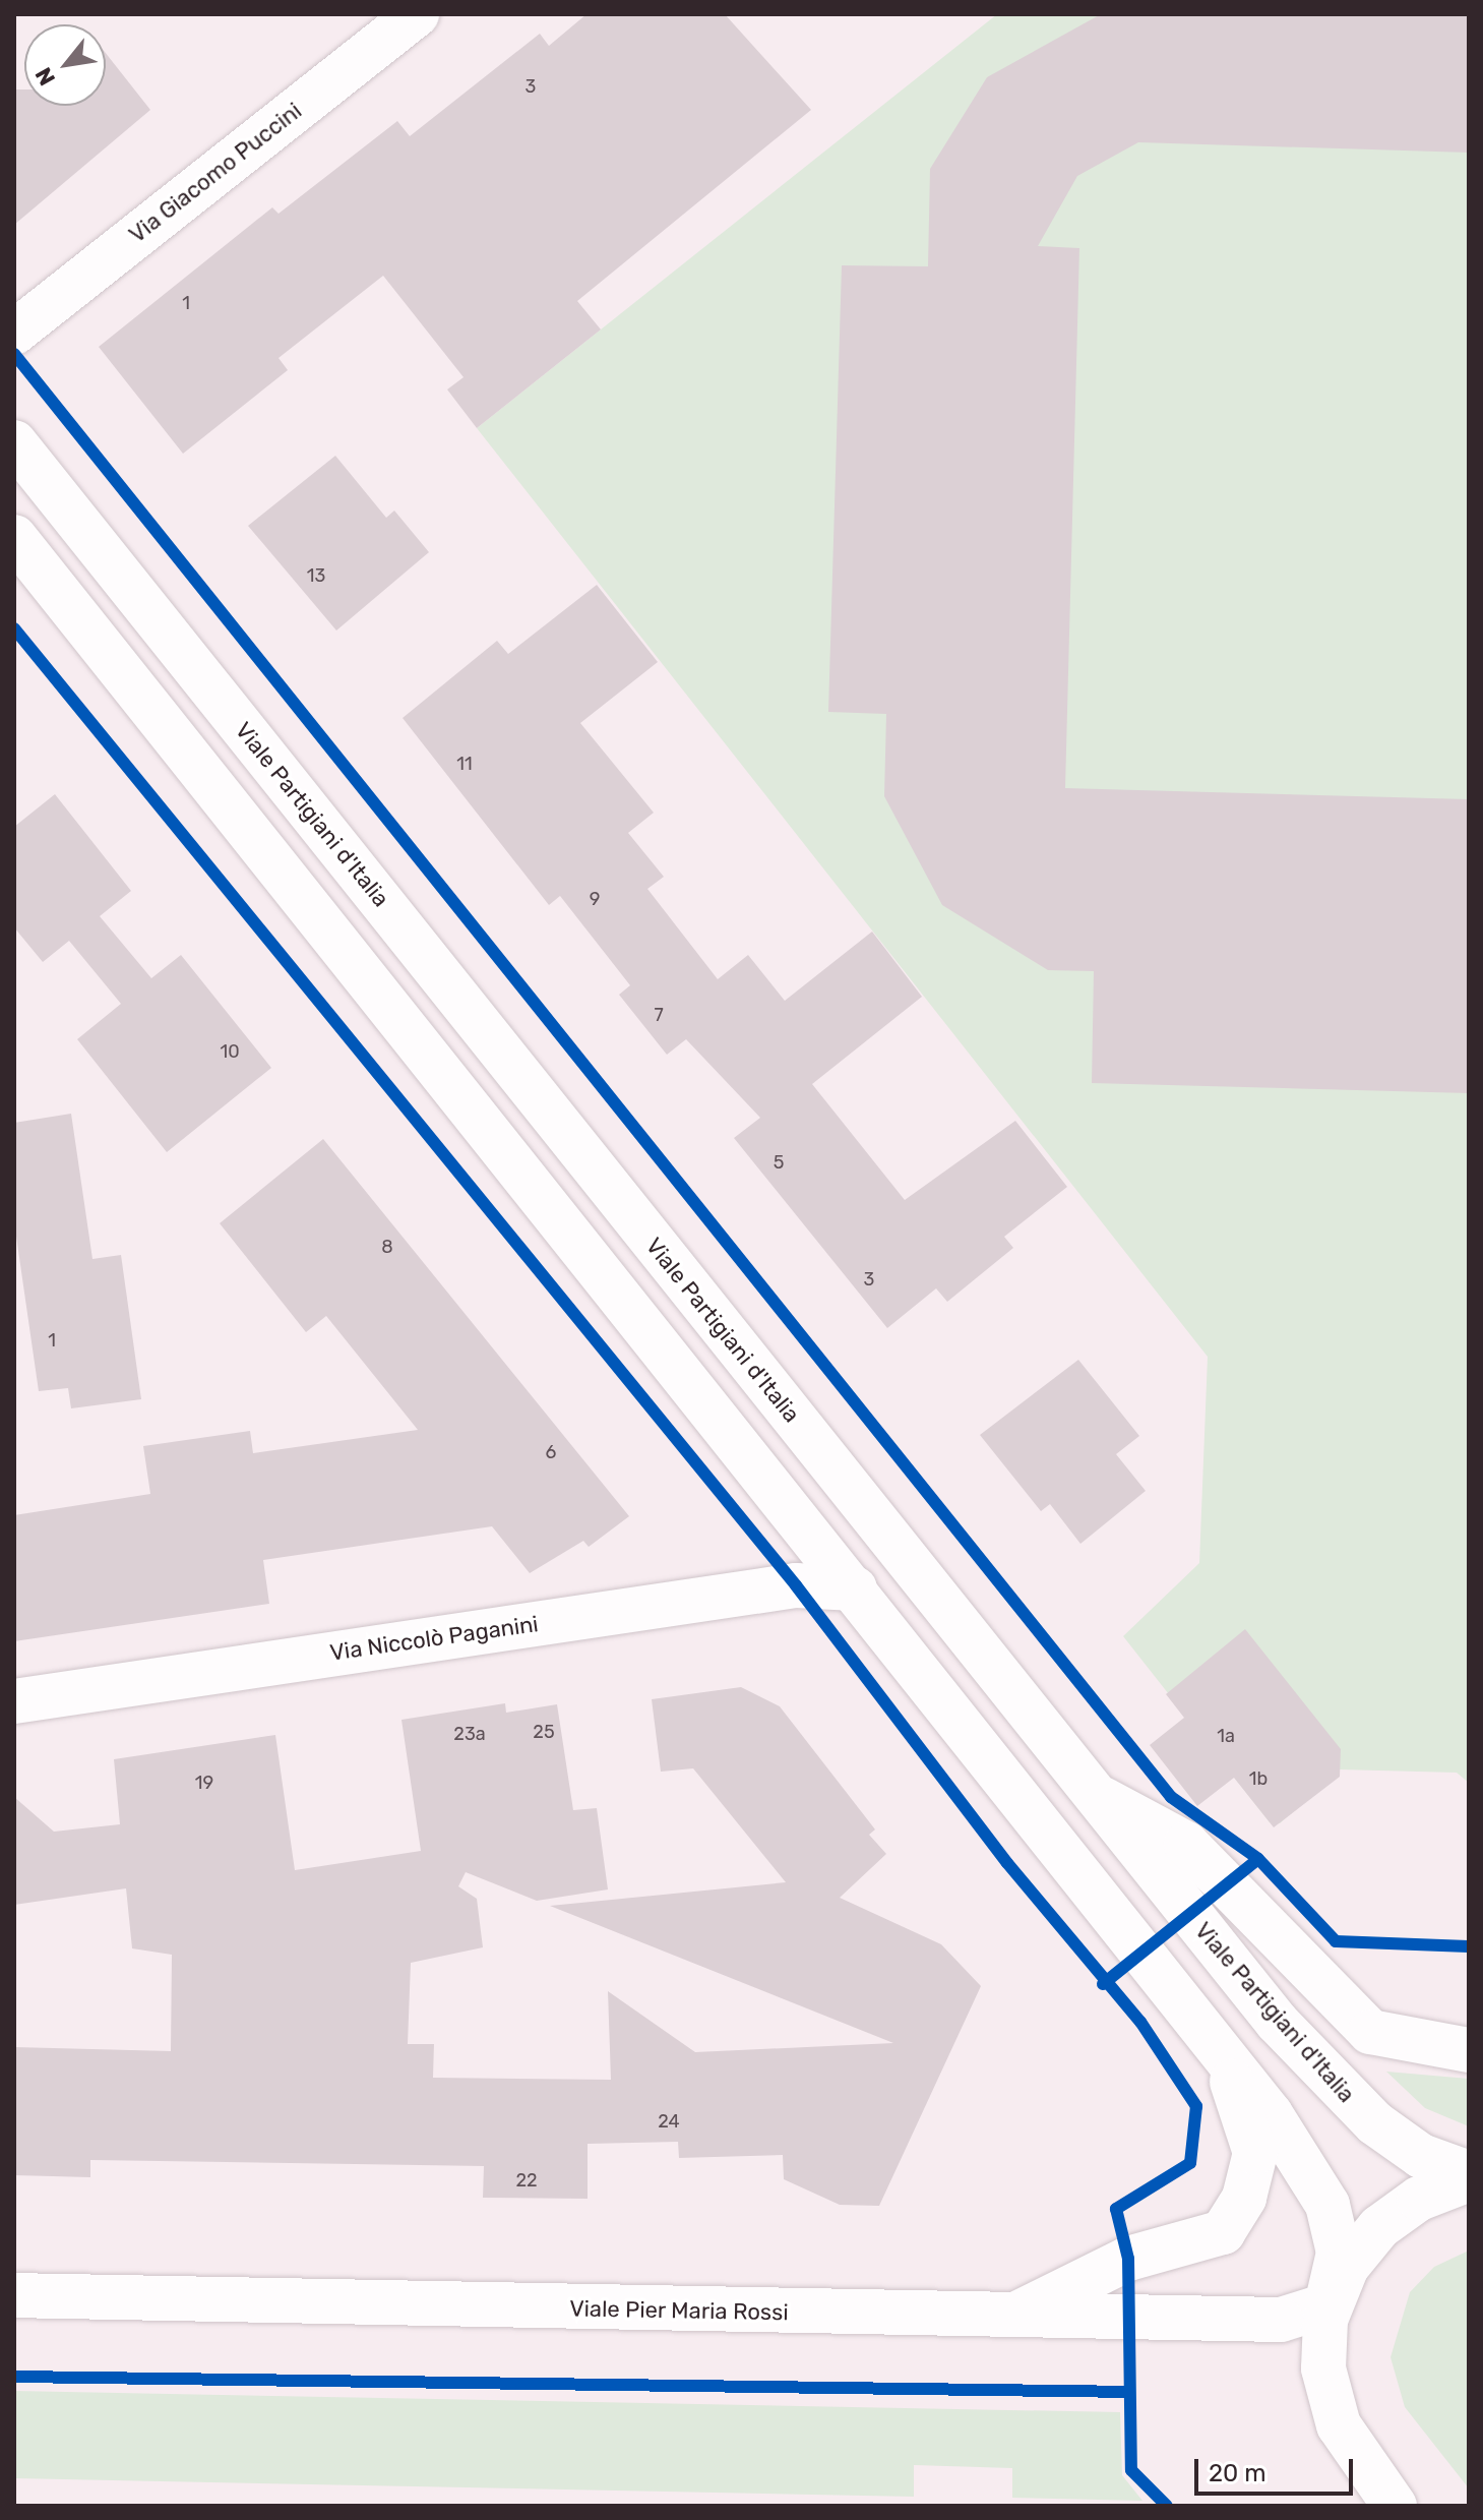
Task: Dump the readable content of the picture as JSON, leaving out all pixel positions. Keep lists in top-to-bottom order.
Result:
{
  "streets": {
    "main road": [
      "Via Giacomo Puccini",
      "Viale Partigiani d'Italia",
      "Via Niccolò Paganini",
      "Viale Pier Maria Rossi"
    ]
  },
  "house_numbers": [
    "3",
    "1",
    "13",
    "11",
    "9",
    "7",
    "10",
    "5",
    "8",
    "3",
    "1",
    "6",
    "25",
    "23a",
    "1a",
    "1b",
    "19",
    "24",
    "22"
  ],
  "scale_bar": "20 m",
  "north": "bottom left"
}
